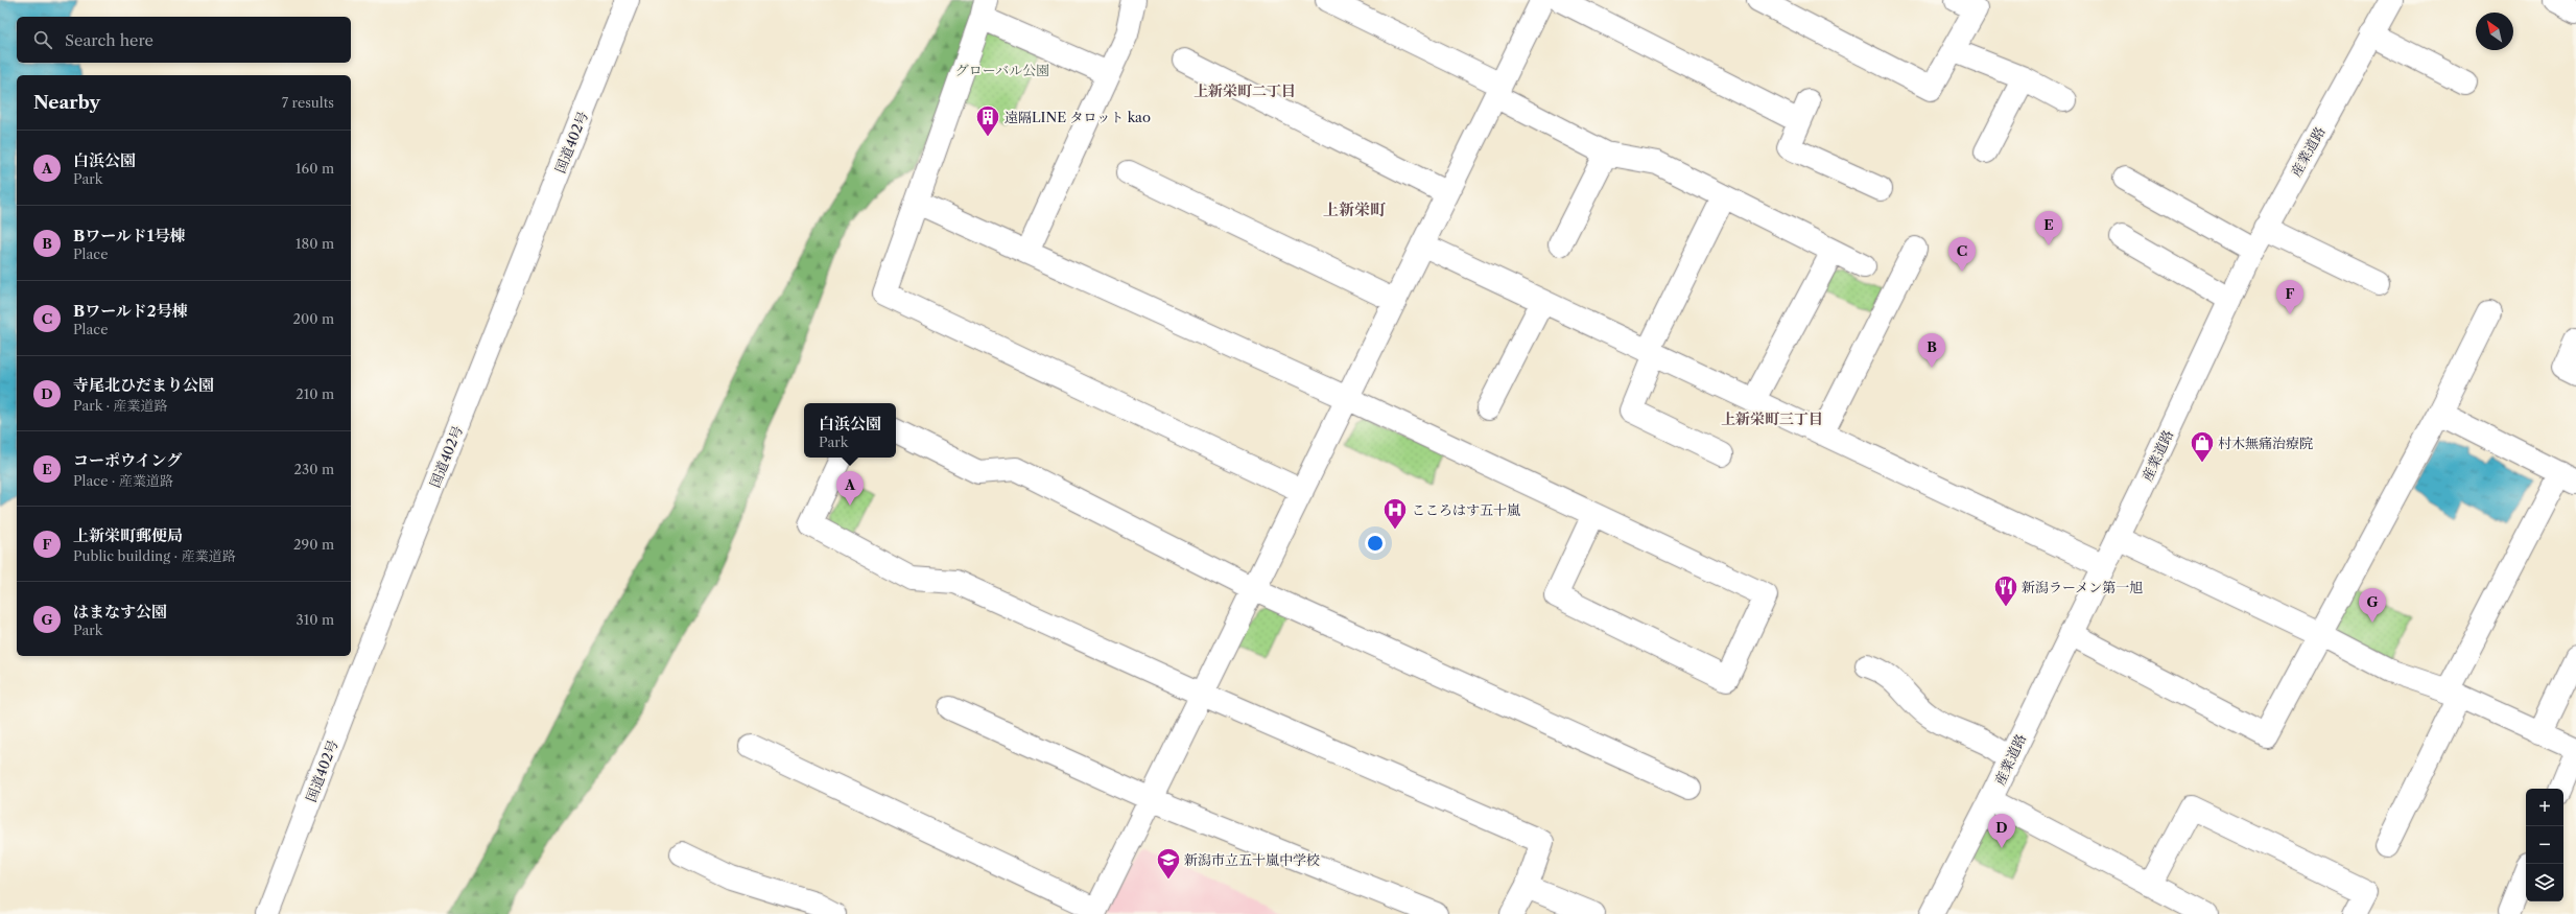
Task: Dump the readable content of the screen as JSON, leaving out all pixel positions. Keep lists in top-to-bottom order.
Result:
{
  "streets": {
    "main road": ["国道402号", "産業道路"]
  },
  "districts": ["上新栄町二丁目", "上新栄町", "上新栄町三丁目"],
  "parks": ["グローバル公園"],
  "places": {
    "building": ["遠隔LINE タロット kao"],
    "shop": ["村木無痛治療院"],
    "hospital": ["こころはす五十嵐"],
    "restaurant": ["新潟ラーメン第一旭"],
    "school or university": ["新潟市立五十嵐中学校"]
  },
  "north": "top left",
  "page": {
    "search": "Search here",
    "heading": ["Nearby", "7 results"],
    "list": [
      {
        "mark": "A",
        "name": "白浜公園",
        "note": "Park",
        "value": "160 m"
      },
      {
        "mark": "B",
        "name": "Bワールド1号棟",
        "note": "Place",
        "value": "180 m"
      },
      {
        "mark": "C",
        "name": "Bワールド2号棟",
        "note": "Place",
        "value": "200 m"
      },
      {
        "mark": "D",
        "name": "寺尾北ひだまり公園",
        "note": "Park · 産業道路",
        "value": "210 m"
      },
      {
        "mark": "E",
        "name": "コーポウイング",
        "note": "Place · 産業道路",
        "value": "230 m"
      },
      {
        "mark": "F",
        "name": "上新栄町郵便局",
        "note": "Public building · 産業道路",
        "value": "290 m"
      },
      {
        "mark": "G",
        "name": "はまなす公園",
        "note": "Park",
        "value": "310 m"
      }
    ],
    "pins": [
      "E",
      "C",
      "F",
      "B",
      "A",
      "G",
      "D"
    ],
    "popup": ["白浜公園", "Park"],
    "map_buttons": ["+", "−"]
  }
}
